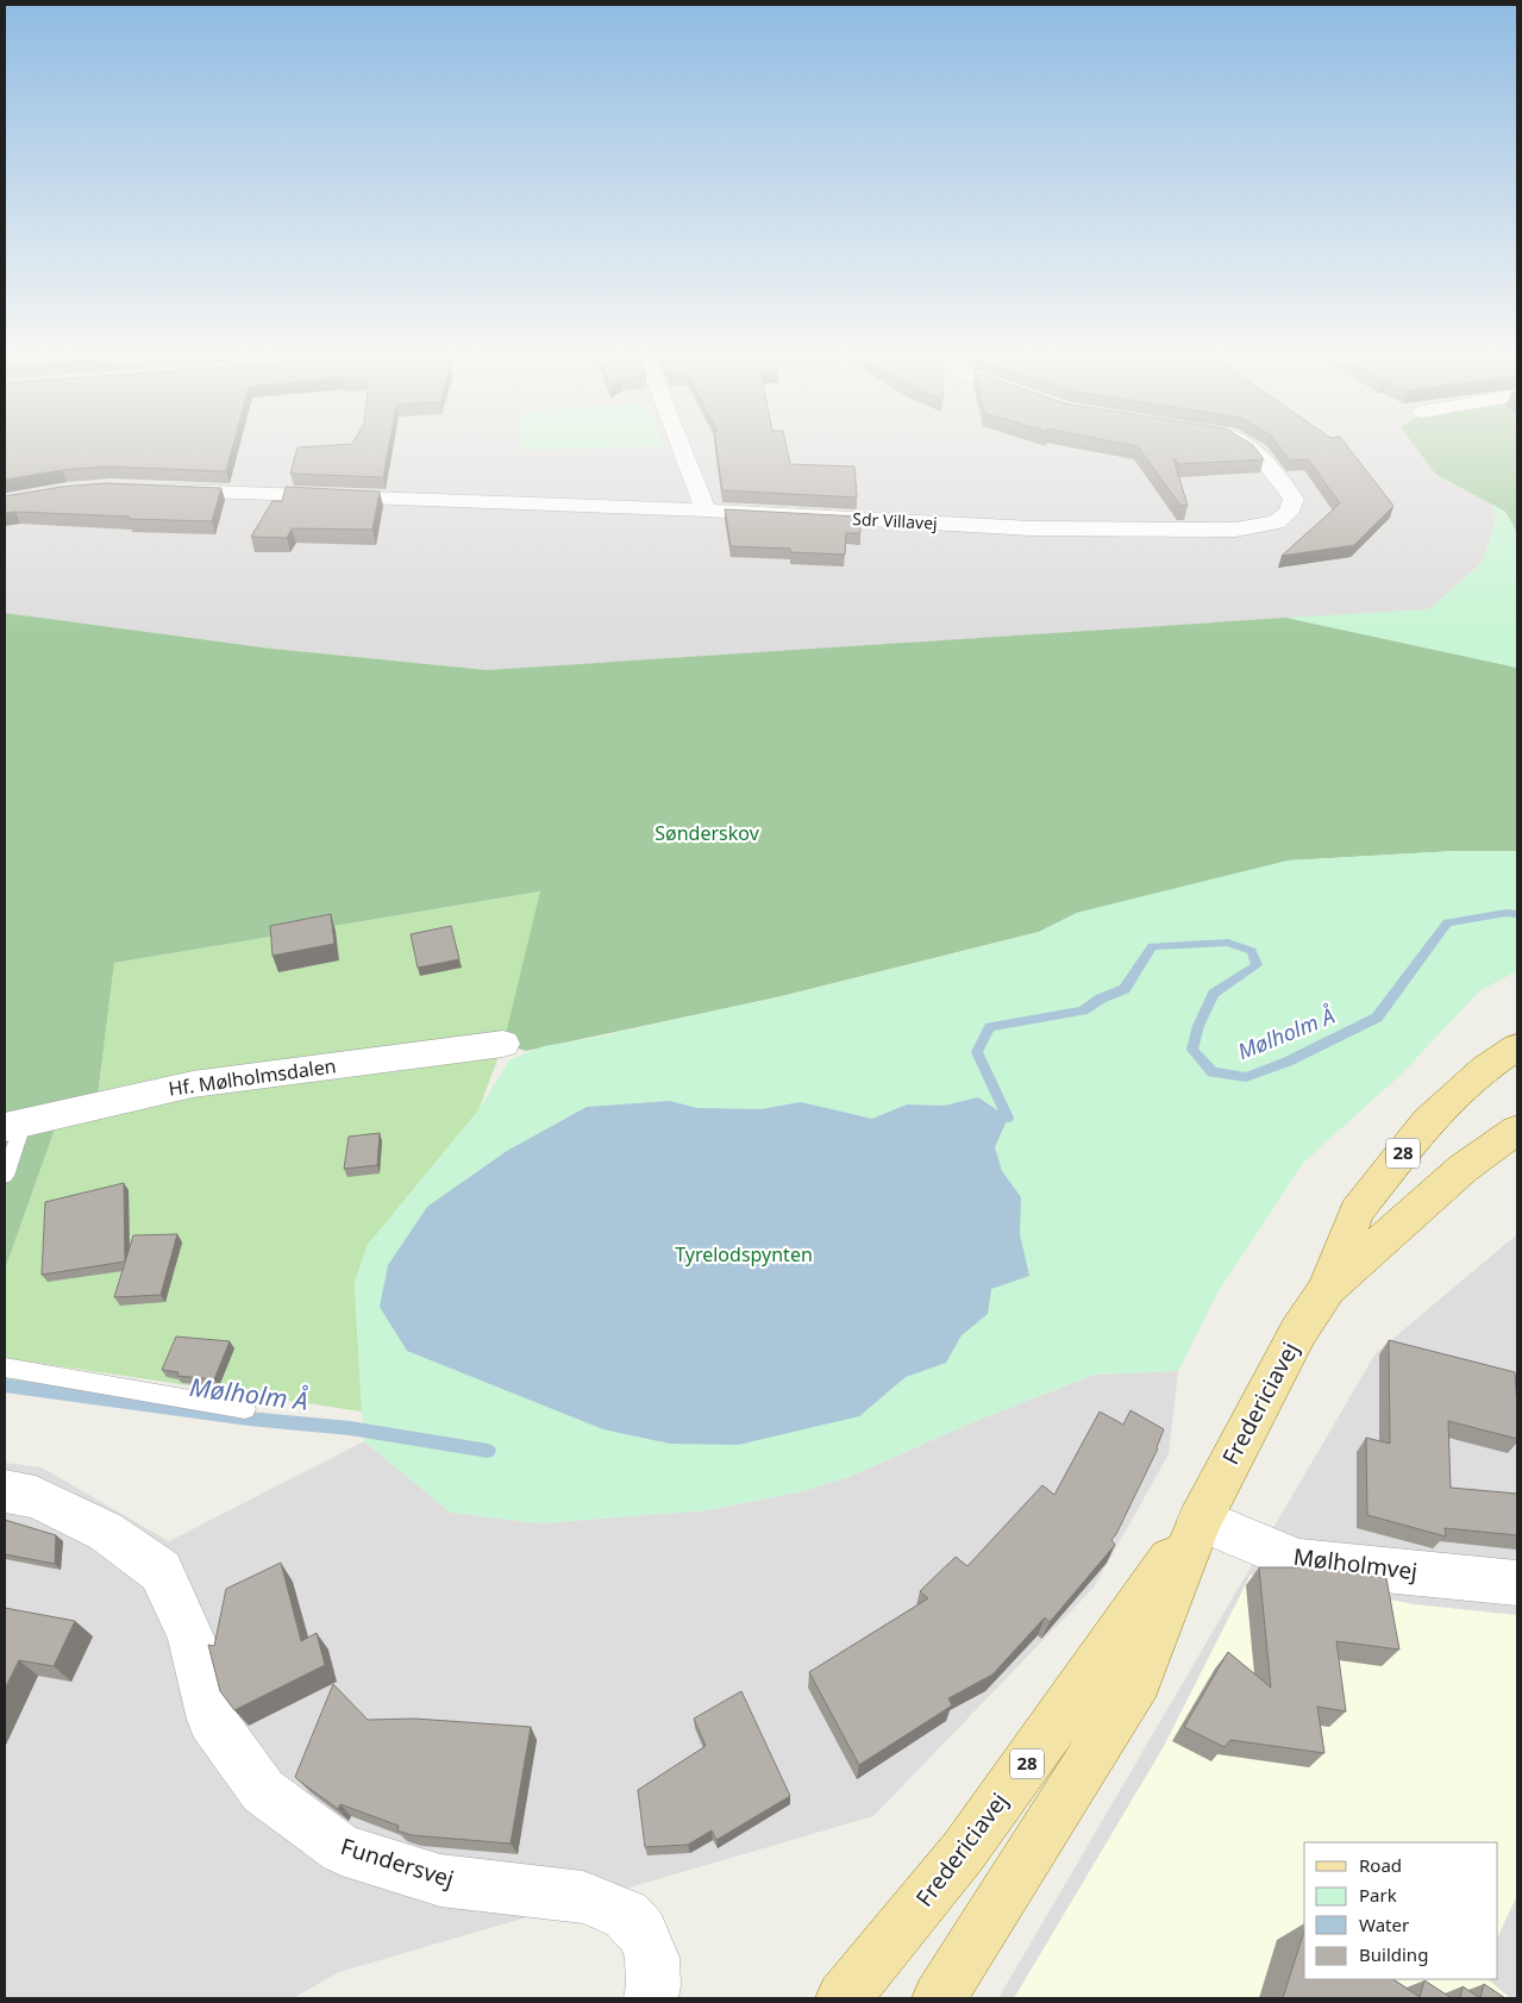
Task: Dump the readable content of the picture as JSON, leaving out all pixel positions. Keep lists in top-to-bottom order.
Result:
{
  "streets": {
    "main road": ["28", "Fredericiavej"],
    "street": [
      "Sdr Villavej",
      "Hf. Mølholmsdalen",
      "Mølholmvej",
      "Fundersvej"
    ]
  },
  "crossings": [
    ["Fredericiavej", "Mølholmvej"]
  ],
  "water": ["Mølholm Å"],
  "parks": ["Sønderskov", "Tyrelodspynten"],
  "legend": [
    "Road",
    "Park",
    "Water",
    "Building"
  ]
}
